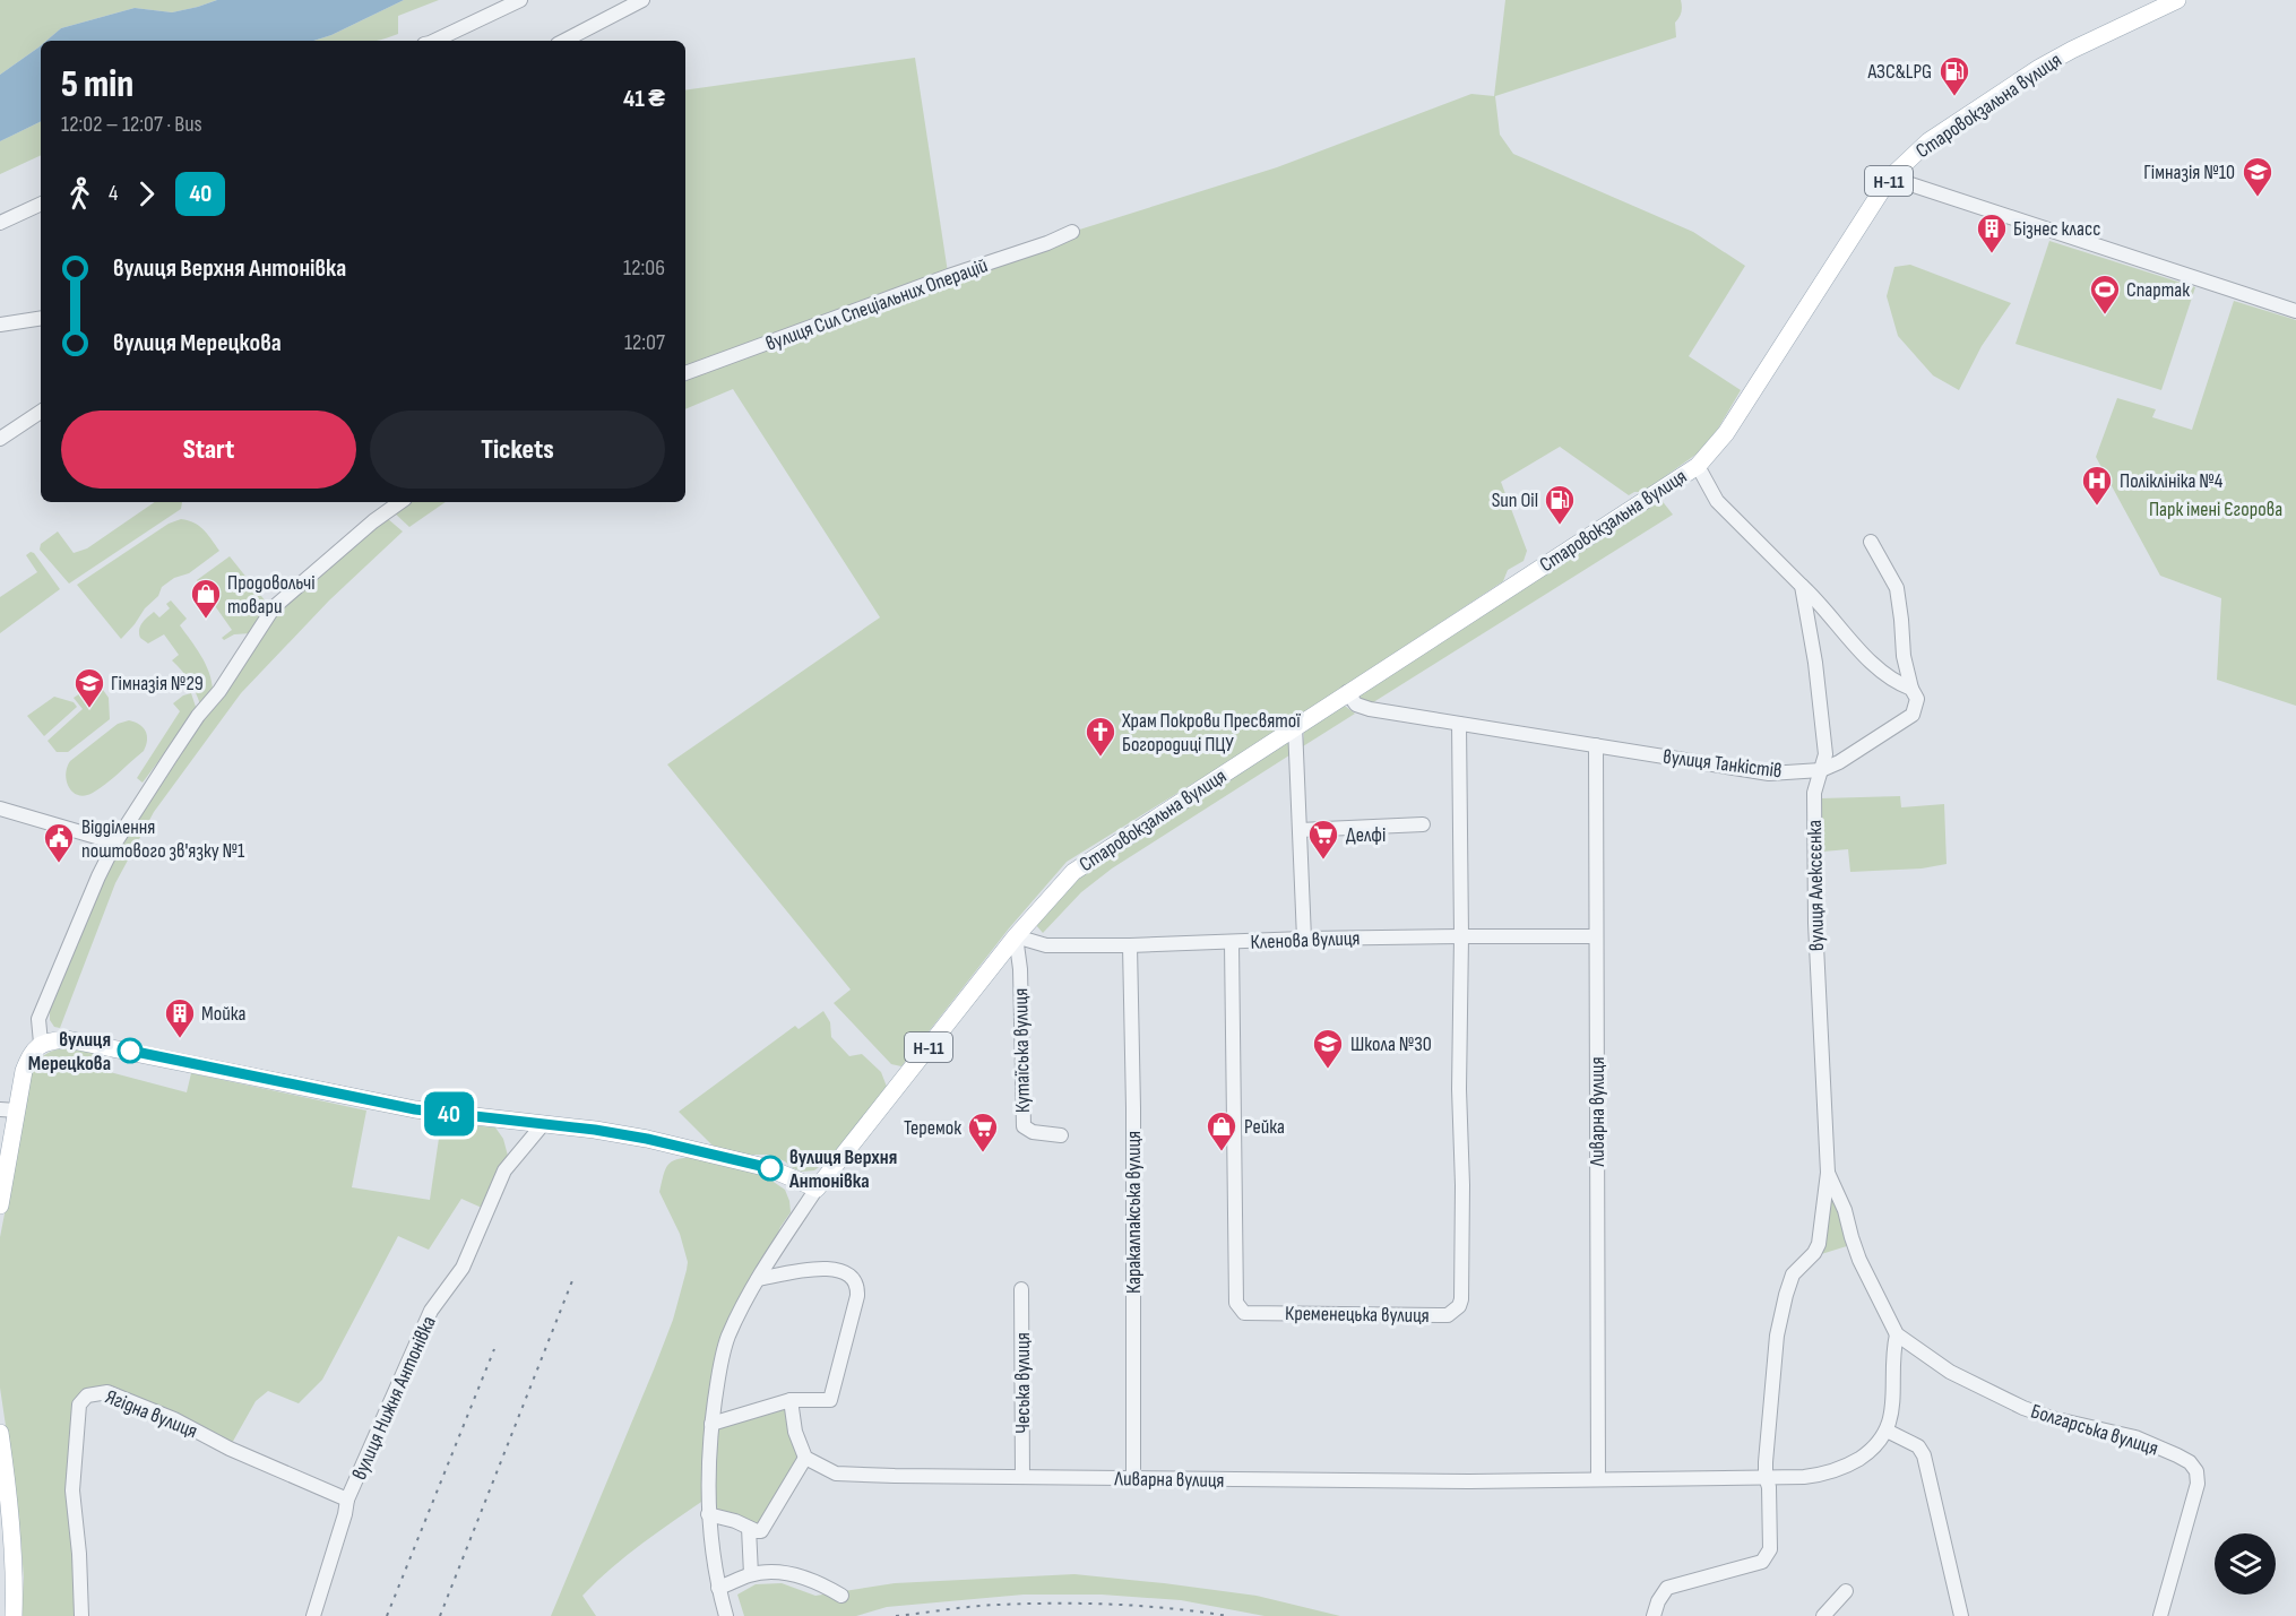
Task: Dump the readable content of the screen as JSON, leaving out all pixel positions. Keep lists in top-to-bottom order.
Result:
{
  "streets": {
    "main road": ["Старовокзальна вулиця", "Н-11"],
    "street": [
      "вулиця Сил Спеціальних Операцій",
      "вулиця Танкістів",
      "вулиця Алексєєнка",
      "Кленова вулиця",
      "Кутаїська вулиця",
      "Ливарна вулиця",
      "Каракалпакська вулиця",
      "Кременецька вулиця",
      "Чеська вулиця",
      "вулиця Нижня Антонівка",
      "Ягідна вулиця",
      "Болгарська вулиця"
    ]
  },
  "crossings": [
    ["Старовокзальна вулиця", "вулиця Танкістів"],
    ["Старовокзальна вулиця", "Кленова вулиця"],
    ["Старовокзальна вулиця", "Кутаїська вулиця"],
    ["вулиця Танкістів", "вулиця Алексєєнка"],
    ["вулиця Танкістів", "Ливарна вулиця"],
    ["вулиця Танкістів", "Кременецька вулиця"],
    ["вулиця Алексєєнка", "Болгарська вулиця"],
    ["Кленова вулиця", "Кутаїська вулиця"],
    ["Кленова вулиця", "Ливарна вулиця"],
    ["Кленова вулиця", "Каракалпакська вулиця"],
    ["Кленова вулиця", "Кременецька вулиця"],
    ["Ливарна вулиця", "Каракалпакська вулиця"],
    ["Ливарна вулиця", "Чеська вулиця"],
    ["вулиця Нижня Антонівка", "Ягідна вулиця"]
  ],
  "parks": ["Парк імені Єгорова"],
  "places": {
    "fuel station": ["АЗС&LPG", "Sun Oil"],
    "school or university": ["Гімназія №10", "Гімназія №29", "Школа №30"],
    "building": ["Бізнес класс", "Мойка"],
    "sports": ["Спартак"],
    "hospital": ["Поліклініка №4"],
    "shop": ["Продовольчі товари", "Рейка"],
    "church": ["Храм Покрови Пресвятої Богородиці ПЦУ"],
    "supermarket": ["Делфі", "Теремок"],
    "public building": ["Відділення поштового зв'язку №1"],
    "other": ["вулиця Мерецкова", "вулиця Верхня Антонівка"]
  },
  "lines": ["bus line 40"],
  "page": {
    "on_map": "40",
    "heading": ["5 min", "12:02 – 12:07 · Bus", "41 ₴"],
    "legs": ["4", "40"],
    "list": [
      {
        "name": "вулиця Верхня Антонівка",
        "value": "12:06"
      },
      {
        "name": "вулиця Мерецкова",
        "value": "12:07"
      }
    ],
    "buttons": ["Start", "Tickets"]
  }
}
